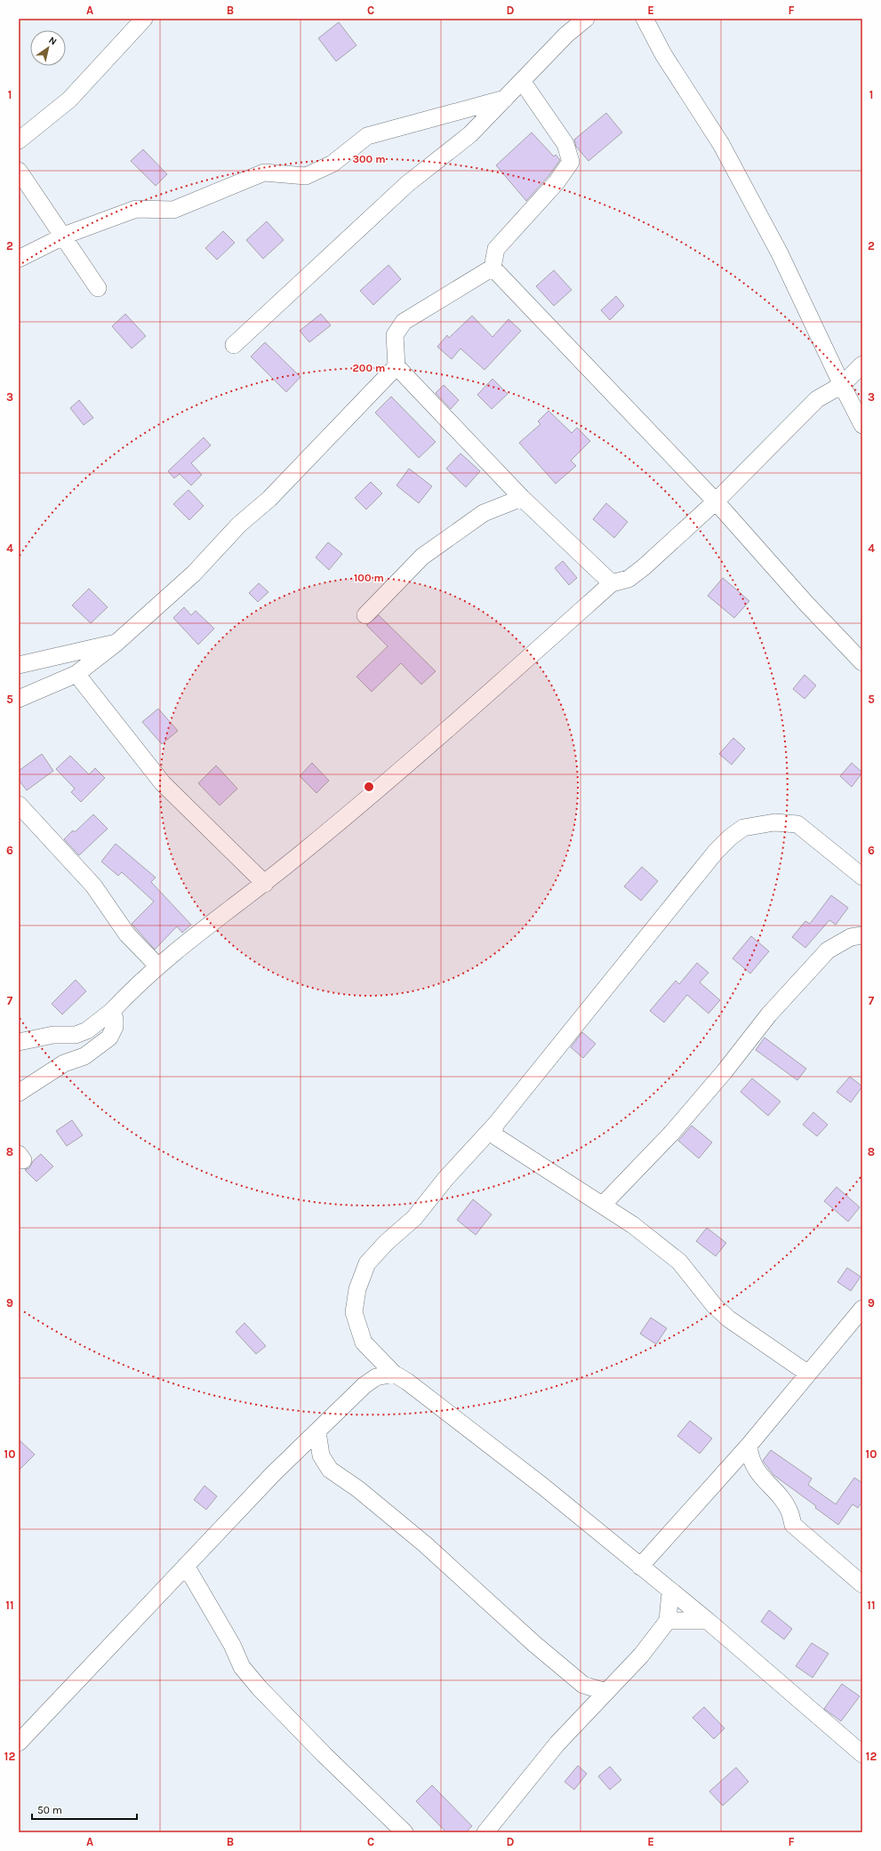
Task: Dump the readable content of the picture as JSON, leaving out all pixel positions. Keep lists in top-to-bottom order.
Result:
{
  "scale_bar": "50 m",
  "north": "top right",
  "grid": {
    "columns": [
      "A",
      "B",
      "C",
      "D",
      "E",
      "F"
    ],
    "rows": [
      "1",
      "2",
      "3",
      "4",
      "5",
      "6",
      "7",
      "8",
      "9",
      "10",
      "11",
      "12"
    ]
  },
  "rings": ["300 m", "200 m", "100 m"]
}
